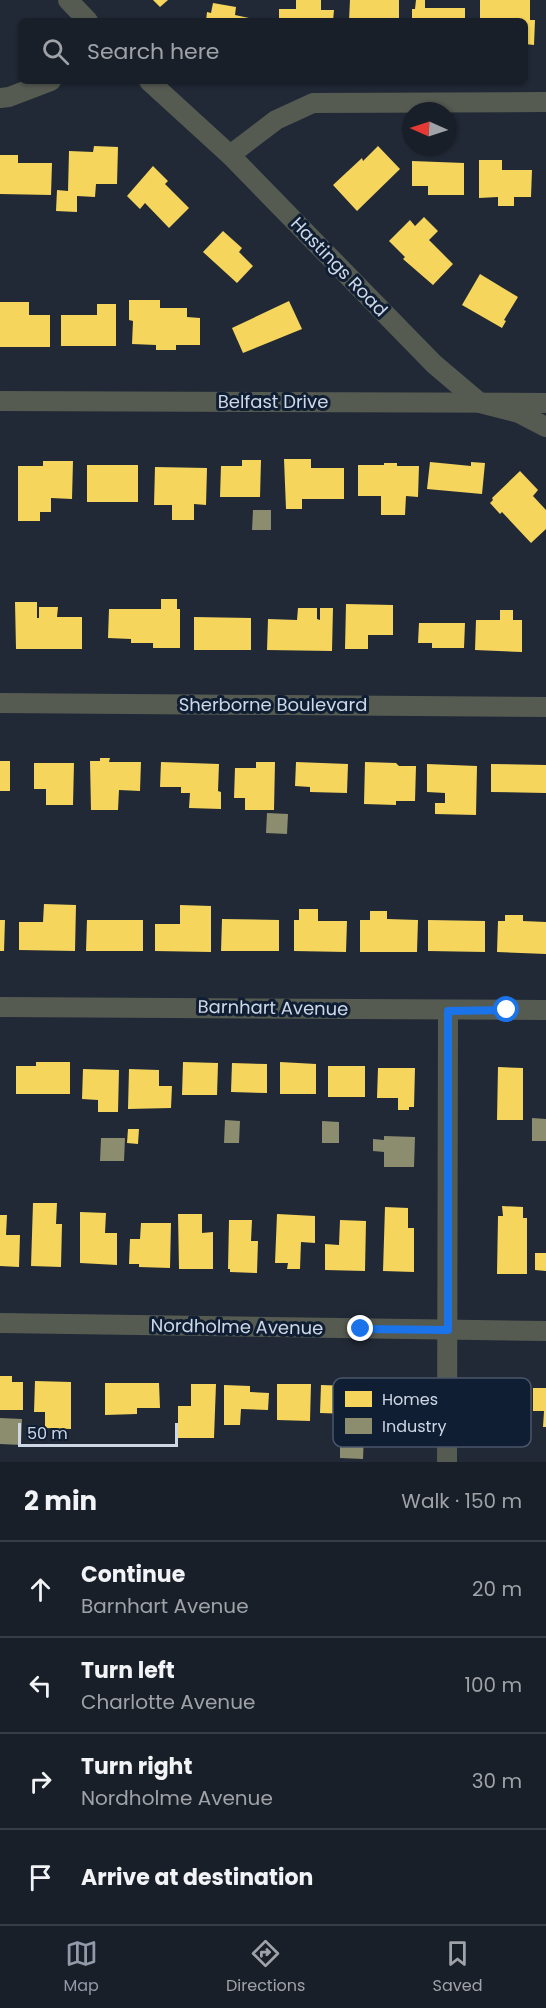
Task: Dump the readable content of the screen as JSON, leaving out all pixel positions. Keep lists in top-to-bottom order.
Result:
{
  "streets": {
    "street": [
      "Hastings Road",
      "Belfast Drive",
      "Sherborne Boulevard",
      "Barnhart Avenue",
      "Nordholme Avenue"
    ]
  },
  "crossings": [
    ["Hastings Road", "Belfast Drive"]
  ],
  "legend": ["Homes", "Industry"],
  "scale_bar": "50 m",
  "north": "left",
  "page": {
    "search": "Search here",
    "scale": "50 m",
    "heading": ["2 min", "Walk · 150 m"],
    "list": [
      ["Continue", "Barnhart Avenue", "20 m"],
      ["Turn left", "Charlotte Avenue", "100 m"],
      ["Turn right", "Nordholme Avenue", "30 m"],
      "Arrive at destination"
    ],
    "nav": ["Map", "Directions", "Saved"]
  }
}
